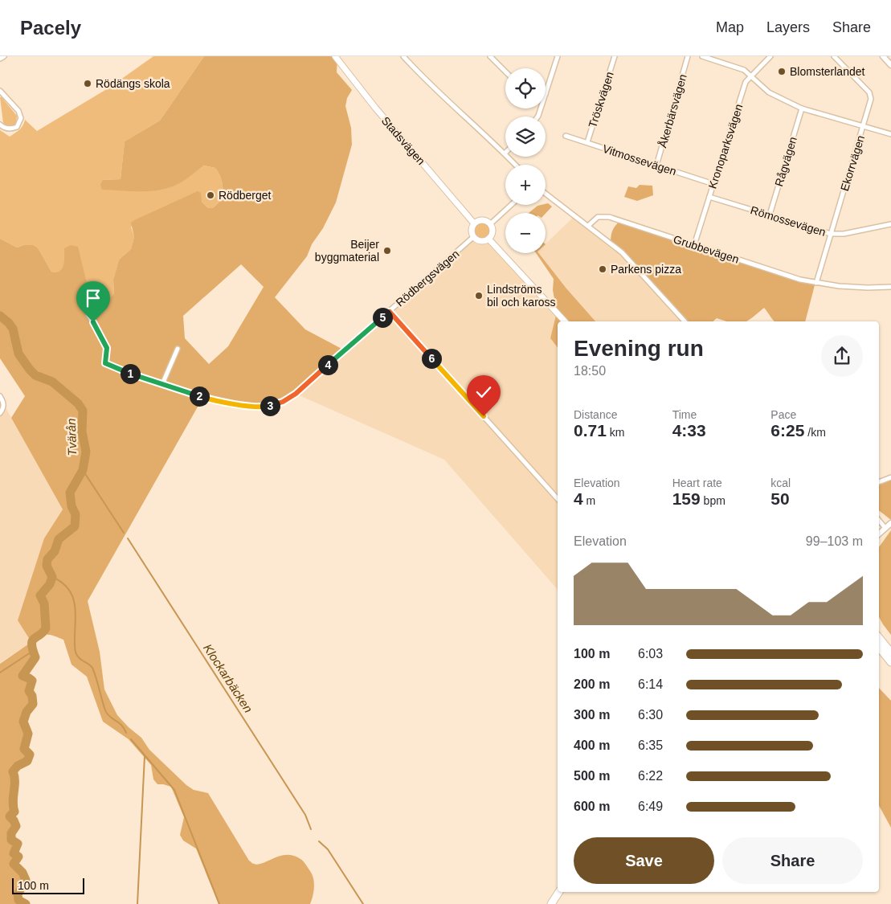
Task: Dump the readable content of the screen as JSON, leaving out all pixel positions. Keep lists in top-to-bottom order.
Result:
{
  "streets": {
    "main road": ["Stadsvägen"],
    "street": [
      "Tröskvägen",
      "Åkerbärsvägen",
      "Kronoparksvägen",
      "Vitmossevägen",
      "Rågvägen",
      "Ekorrvägen",
      "Römossevägen",
      "Grubbevägen",
      "Rödbergsvägen"
    ]
  },
  "crossings": [
    ["Tröskvägen", "Vitmossevägen"],
    ["Åkerbärsvägen", "Vitmossevägen"],
    ["Stadsvägen", "Rödbergsvägen"],
    ["Kronoparksvägen", "Vitmossevägen"],
    ["Kronoparksvägen", "Römossevägen"],
    ["Kronoparksvägen", "Grubbevägen"],
    ["Rågvägen", "Römossevägen"],
    ["Ekorrvägen", "Römossevägen"],
    ["Ekorrvägen", "Grubbevägen"]
  ],
  "water": ["Tvärån", "Klockarbäcken"],
  "places": [
    "Blomsterlandet",
    "Rödängs skola",
    "Rödberget",
    "Beijer byggmaterial",
    "Parkens pizza",
    "Lindströms bil och kaross"
  ],
  "scale_bar": "100 m",
  "page": {
    "header": "Pacely",
    "nav": ["Map", "Layers", "Share"],
    "map_buttons": ["+", "−"],
    "pins": [
      "5",
      "6",
      "4",
      "1",
      "2",
      "3"
    ],
    "heading": ["Evening run", "18:50"],
    "stats": [
      ["Distance", "0.71 km"],
      ["Time", "4:33"],
      ["Pace", "6:25 /km"],
      ["Elevation", "4 m"],
      ["Heart rate", "159 bpm"],
      ["kcal", "50"]
    ],
    "chart": ["Elevation", "99–103 m"],
    "list": [
      {
        "name": "100 m",
        "note": "6:03"
      },
      {
        "name": "200 m",
        "note": "6:14"
      },
      {
        "name": "300 m",
        "note": "6:30"
      },
      {
        "name": "400 m",
        "note": "6:35"
      },
      {
        "name": "500 m",
        "note": "6:22"
      },
      {
        "name": "600 m",
        "note": "6:49"
      }
    ],
    "buttons": ["Save", "Share"],
    "scale": "100 m"
  }
}
